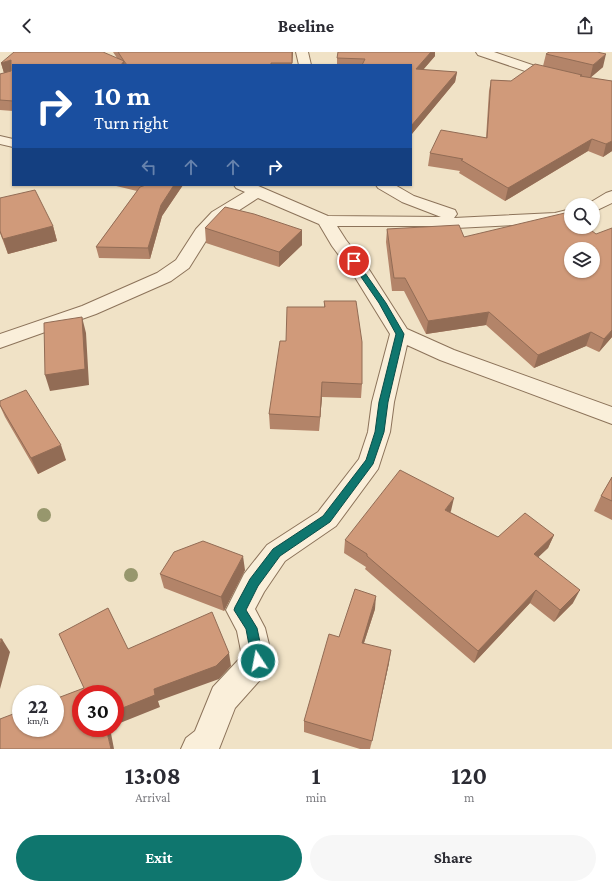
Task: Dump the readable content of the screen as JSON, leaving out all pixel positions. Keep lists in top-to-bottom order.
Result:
{
  "page": {
    "header": "Beeline",
    "turn": ["10 m", "Turn right"],
    "speed": "22 km/h",
    "limit": "30",
    "eta": [
      "13:08",
      "Arrival",
      "1",
      "min",
      "120",
      "m"
    ],
    "buttons": ["Exit", "Share"]
  }
}
